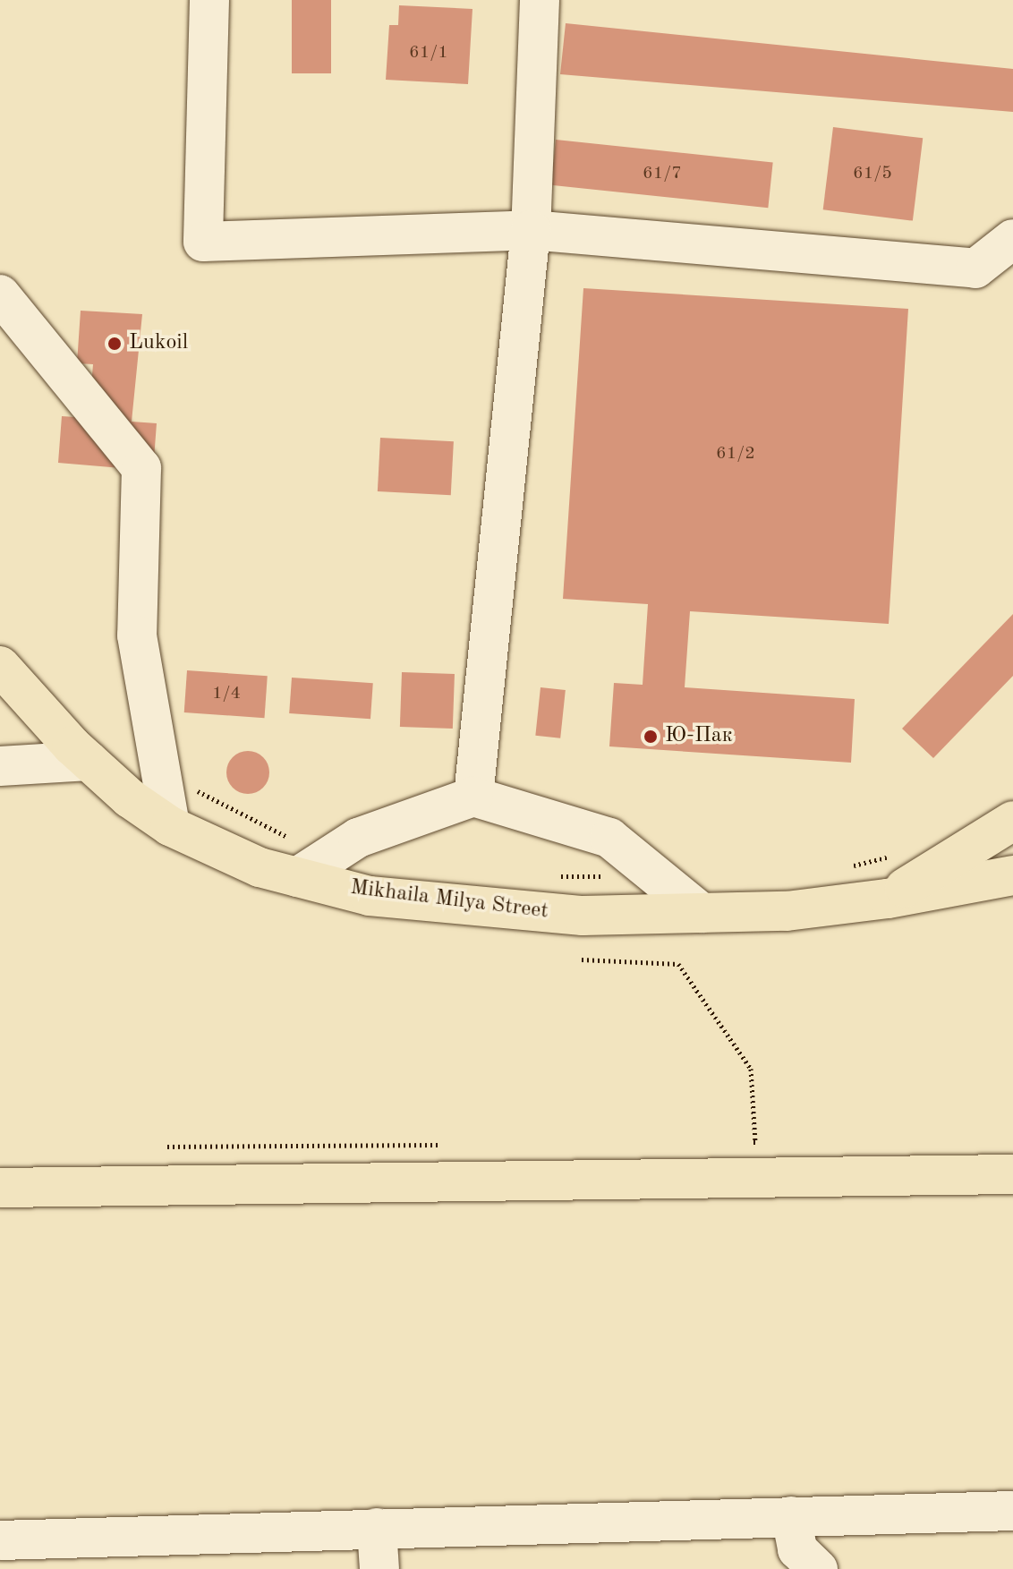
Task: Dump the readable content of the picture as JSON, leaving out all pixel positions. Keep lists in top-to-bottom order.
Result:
{
  "streets": {
    "main road": ["Mikhaila Milya Street"]
  },
  "places": ["Lukoil", "Ю-Пак"],
  "house_numbers": [
    "61/1",
    "61/7",
    "61/5",
    "61/2",
    "1/4"
  ]
}
